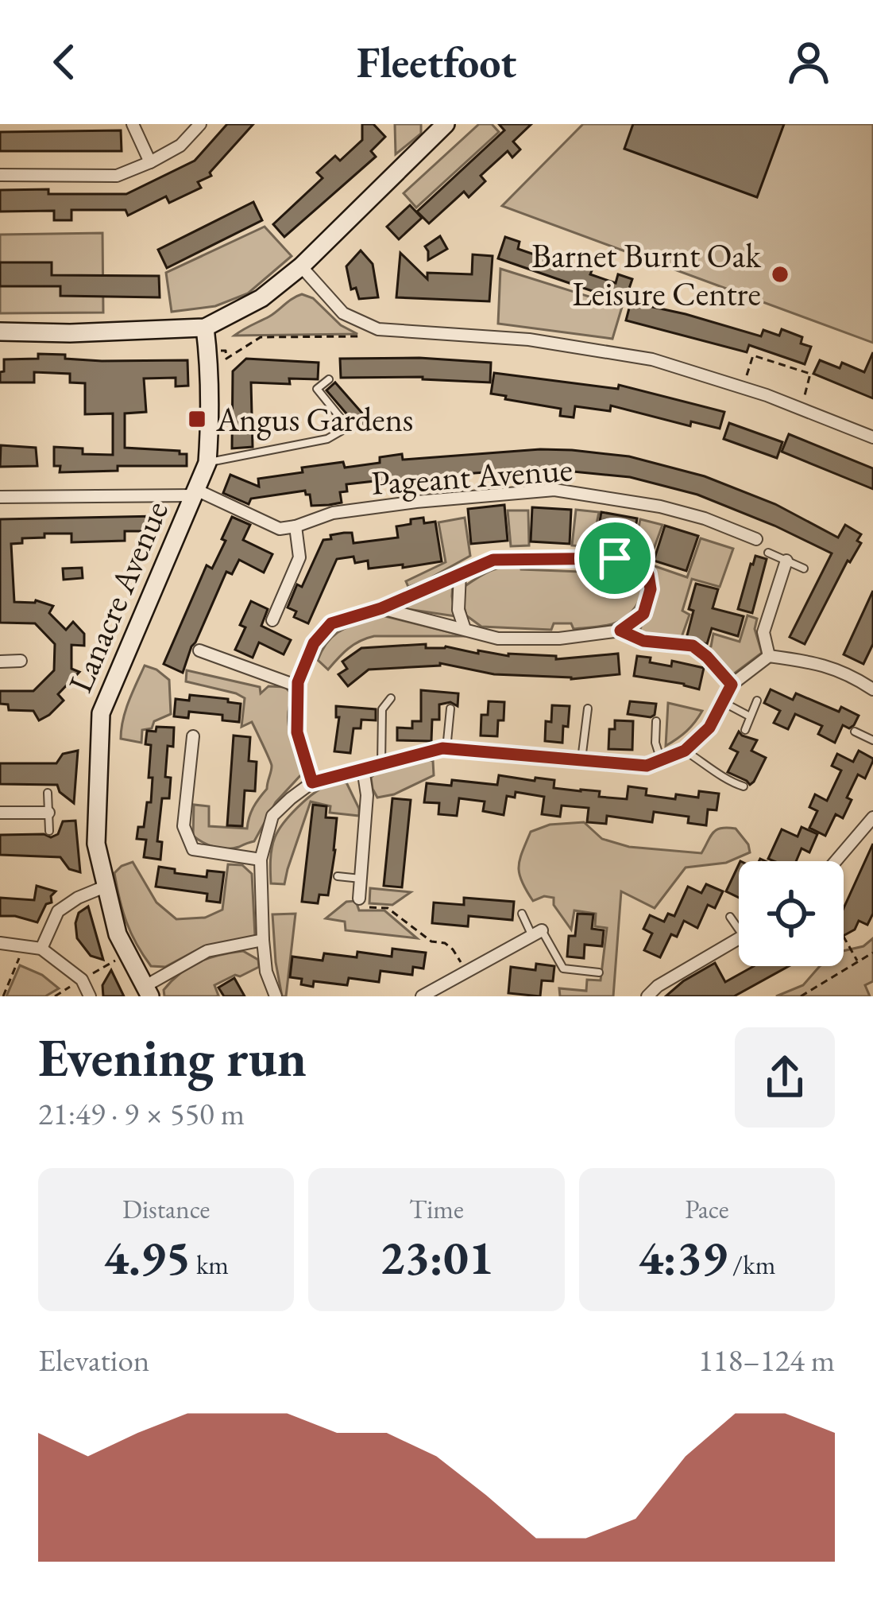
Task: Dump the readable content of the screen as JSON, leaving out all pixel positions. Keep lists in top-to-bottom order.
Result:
{
  "streets": {
    "street": ["Pageant Avenue", "Lanacre Avenue"]
  },
  "places": {
    "other": ["Barnet Burnt Oak Leisure Centre"],
    "transit": ["Angus Gardens"]
  },
  "page": {
    "header": "Fleetfoot",
    "heading": ["Evening run", "21:49 · 9 × 550 m"],
    "stats": [
      ["Distance", "4.95 km"],
      ["Time", "23:01"],
      ["Pace", "4:39 /km"]
    ],
    "chart": ["Elevation", "118–124 m"]
  }
}
